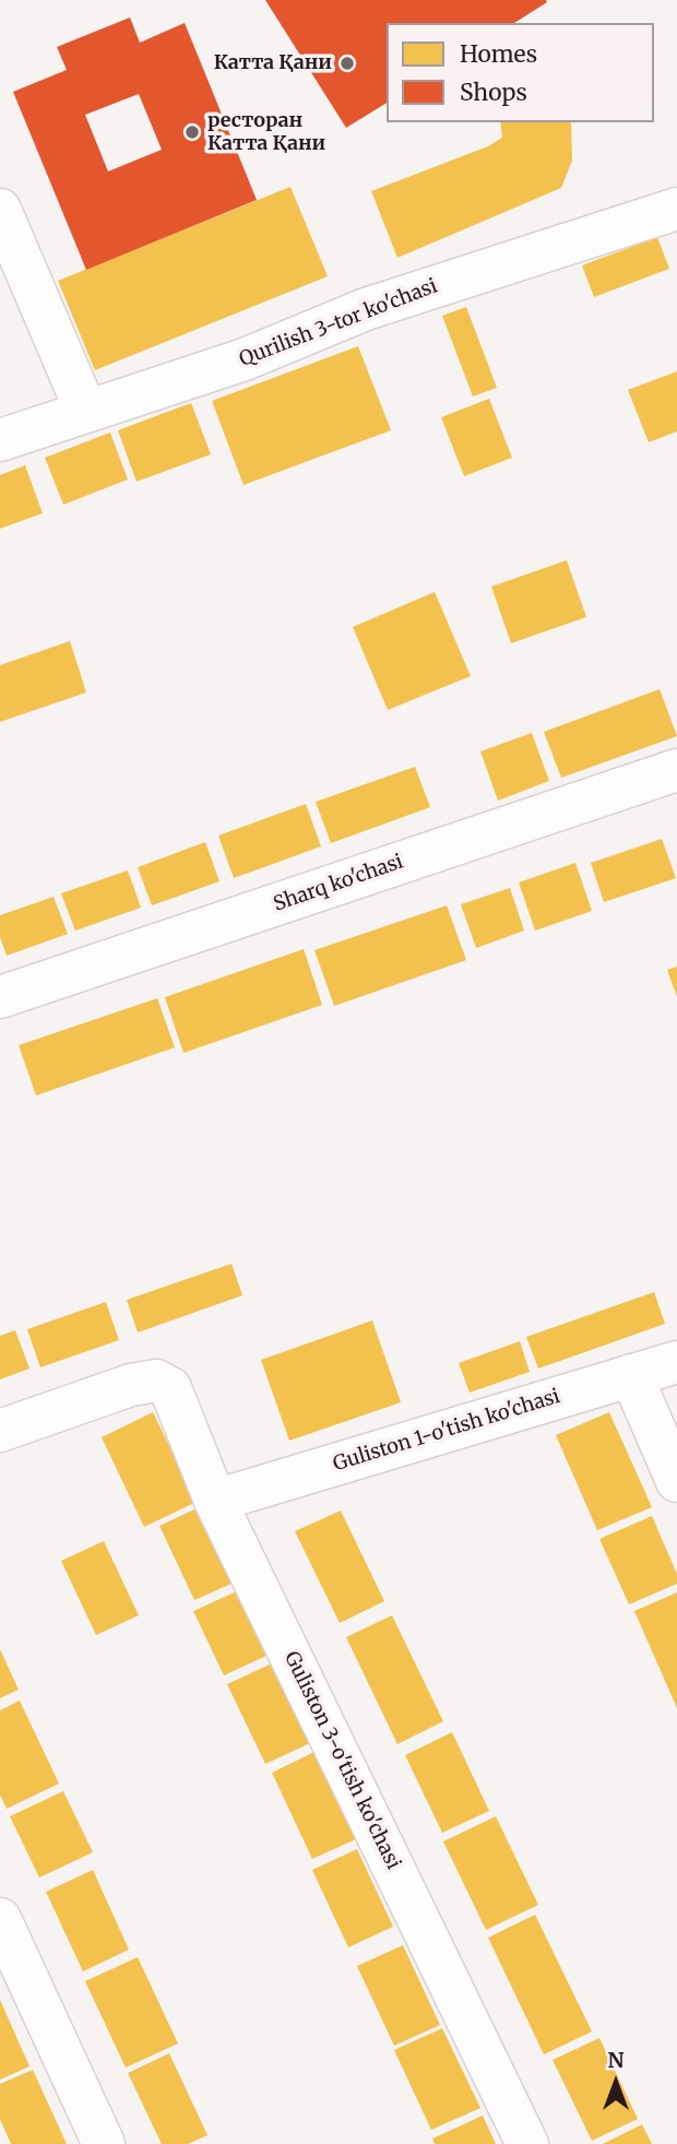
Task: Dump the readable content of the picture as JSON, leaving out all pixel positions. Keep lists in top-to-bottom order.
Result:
{
  "streets": {
    "street": [
      "Qurilish 3-tor ko'chasi",
      "Sharq ko'chasi",
      "Guliston 1-o'tish ko'chasi",
      "Guliston 3-o'tish ko'chasi"
    ]
  },
  "crossings": [
    ["Guliston 1-o'tish ko'chasi", "Guliston 3-o'tish ko'chasi"]
  ],
  "places": ["Катта Қани", "ресторан Катта Қани"],
  "legend": ["Homes", "Shops"],
  "north": "top"
}
